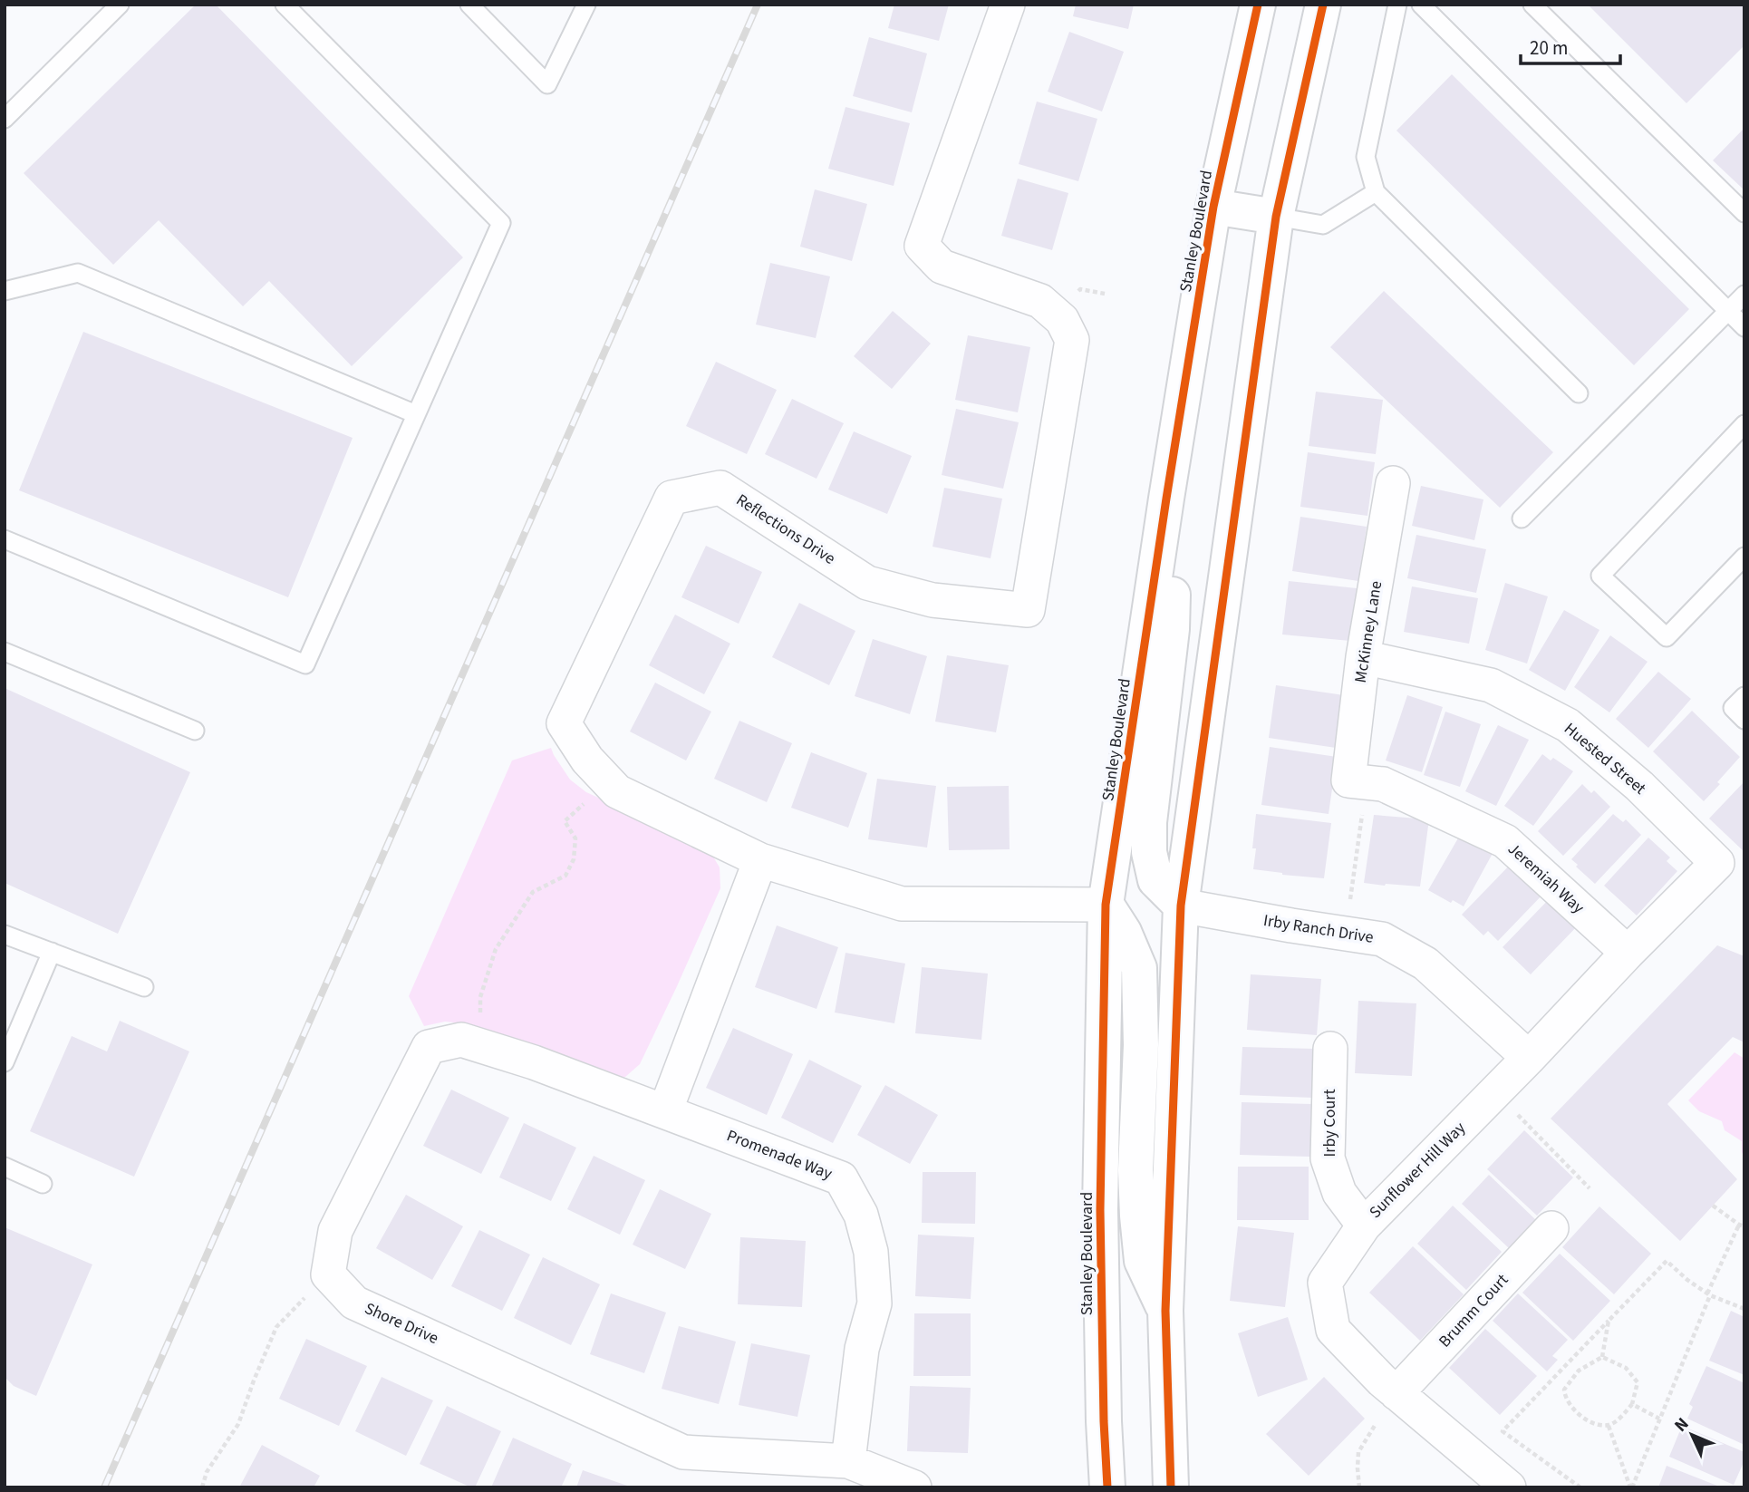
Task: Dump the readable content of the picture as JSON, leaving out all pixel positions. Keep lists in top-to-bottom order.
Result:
{
  "streets": {
    "main road": ["Stanley Boulevard"],
    "street": [
      "Reflections Drive",
      "McKinney Lane",
      "Huested Street",
      "Jeremiah Way",
      "Irby Ranch Drive",
      "Irby Court",
      "Promenade Way",
      "Sunflower Hill Way",
      "Brumm Court",
      "Shore Drive"
    ]
  },
  "crossings": [
    ["Stanley Boulevard", "Reflections Drive"],
    ["McKinney Lane", "Huested Street"],
    ["McKinney Lane", "Jeremiah Way"],
    ["Huested Street", "Sunflower Hill Way"],
    ["Jeremiah Way", "Sunflower Hill Way"],
    ["Irby Ranch Drive", "Sunflower Hill Way"],
    ["Irby Court", "Sunflower Hill Way"],
    ["Promenade Way", "Shore Drive"],
    ["Sunflower Hill Way", "Brumm Court"]
  ],
  "scale_bar": "20 m",
  "north": "top left"
}
